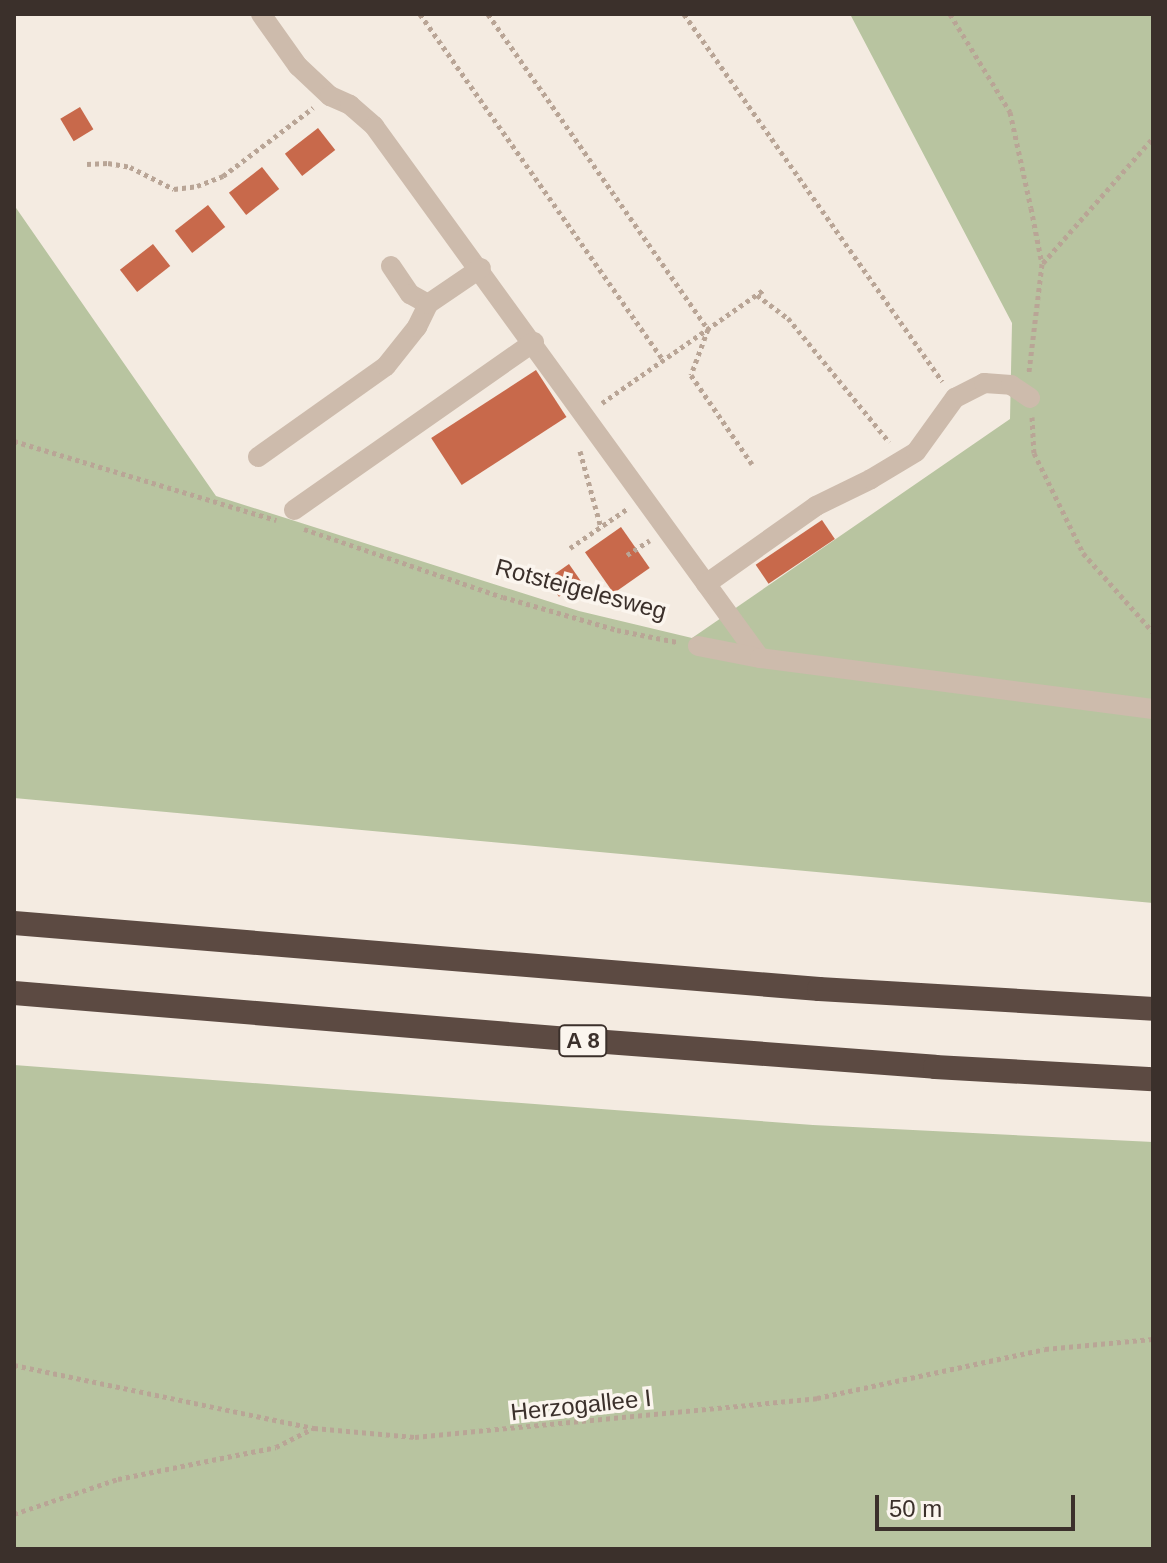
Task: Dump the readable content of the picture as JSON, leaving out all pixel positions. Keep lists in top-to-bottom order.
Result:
{
  "streets": {
    "highway": ["A 8"],
    "path": ["Rotsteigelesweg", "Herzogallee I"]
  },
  "scale_bar": "50 m"
}
